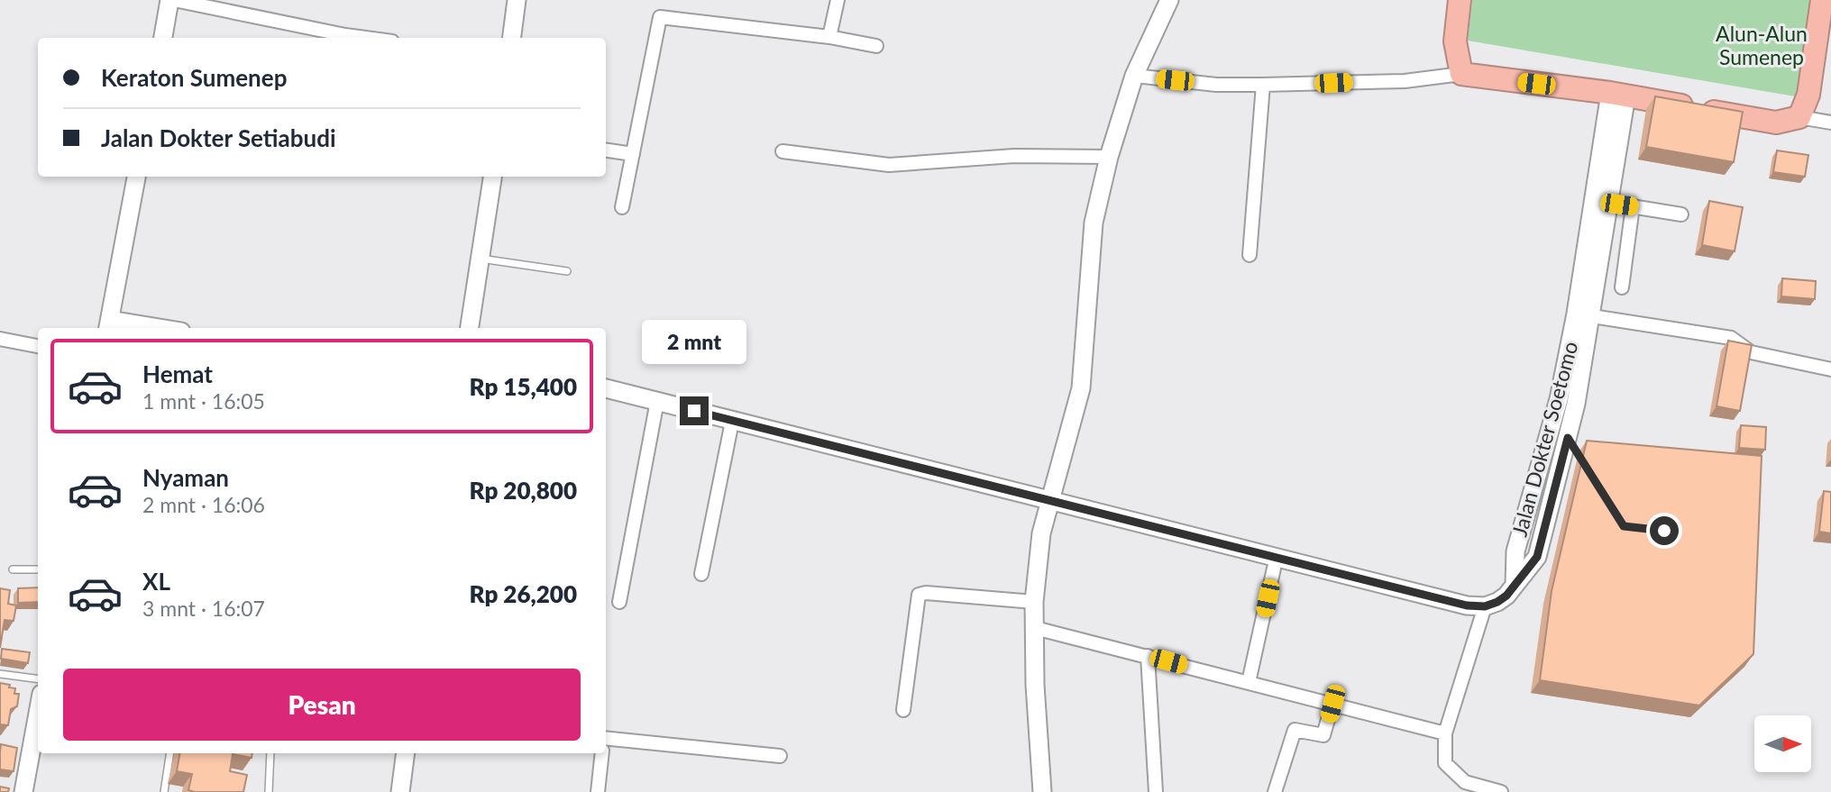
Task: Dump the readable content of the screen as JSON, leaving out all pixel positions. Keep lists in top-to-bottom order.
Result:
{
  "streets": {
    "street": ["Jalan Dokter Soetomo"]
  },
  "parks": ["Alun-Alun Sumenep"],
  "north": "right",
  "page": {
    "banner": ["Keraton Sumenep", "Jalan Dokter Setiabudi"],
    "bubble": "2 mnt",
    "list": [
      {
        "name": "Hemat",
        "note": "1 mnt · 16:05",
        "value": "Rp 15,400"
      },
      {
        "name": "Nyaman",
        "note": "2 mnt · 16:06",
        "value": "Rp 20,800"
      },
      {
        "name": "XL",
        "note": "3 mnt · 16:07",
        "value": "Rp 26,200"
      }
    ],
    "buttons": "Pesan"
  }
}
